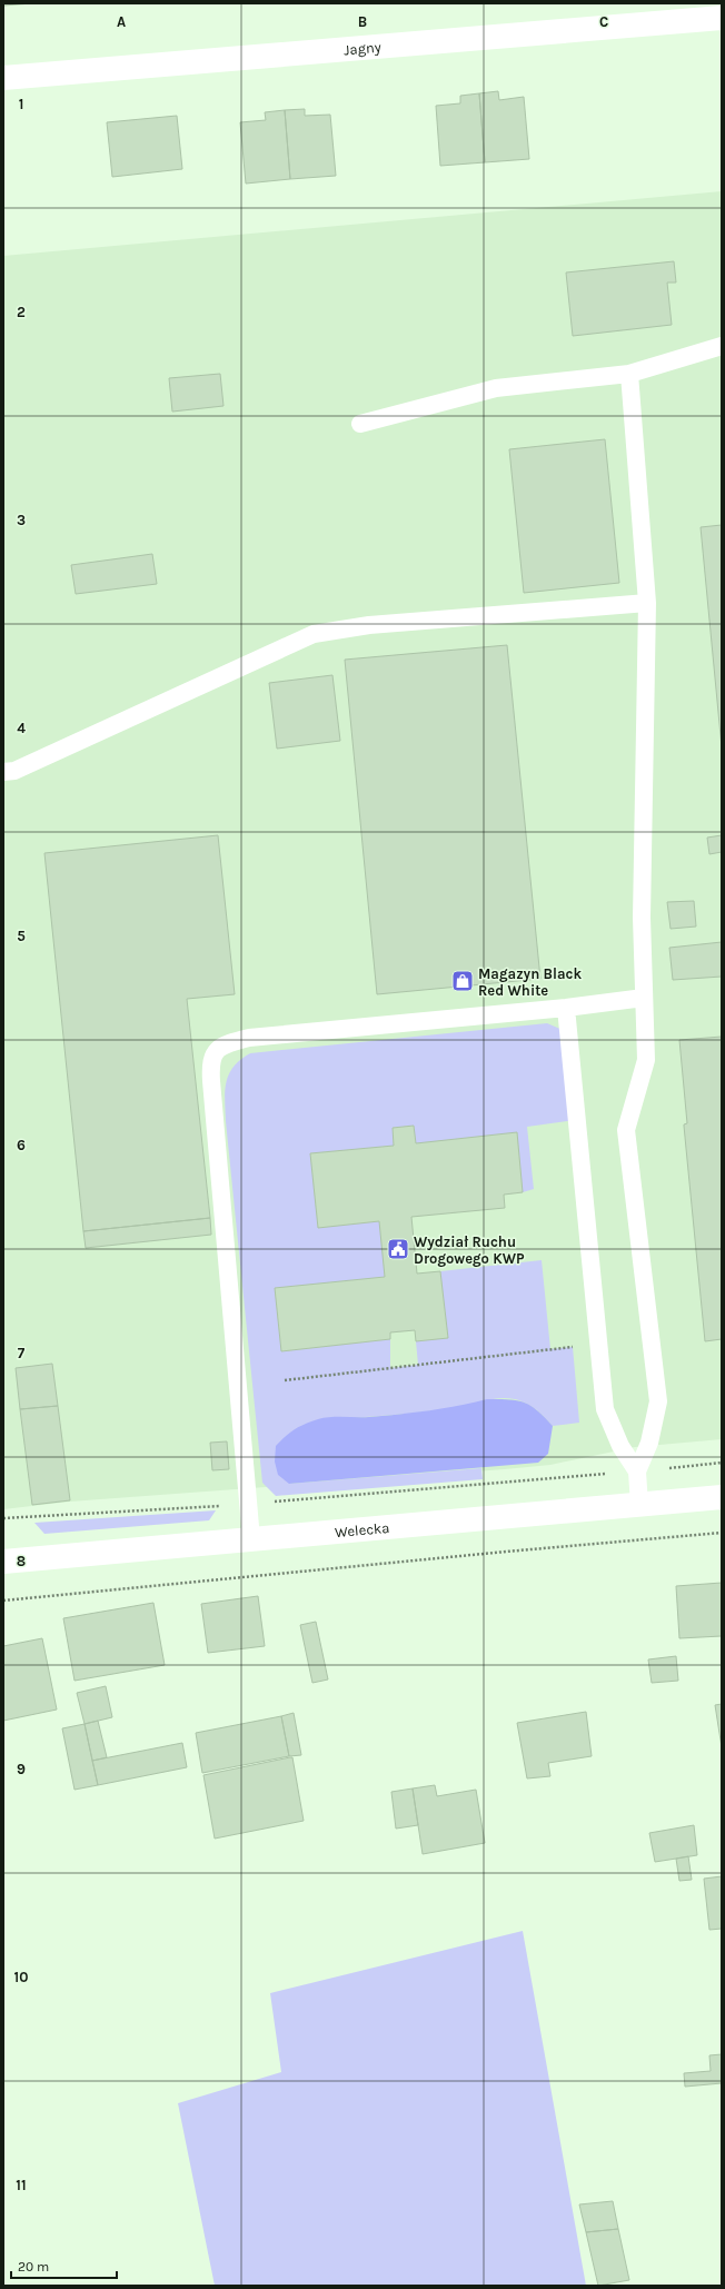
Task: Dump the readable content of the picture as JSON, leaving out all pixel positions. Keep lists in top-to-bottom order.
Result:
{
  "streets": {
    "main road": ["Jagny", "Welecka"]
  },
  "places": {
    "shop": ["Magazyn Black Red White"],
    "public building": ["Wydział Ruchu Drogowego KWP"]
  },
  "scale_bar": "20 m",
  "grid": {
    "columns": ["A", "B", "C"],
    "rows": [
      "1",
      "2",
      "3",
      "4",
      "5",
      "6",
      "7",
      "8",
      "9",
      "10",
      "11"
    ]
  }
}
